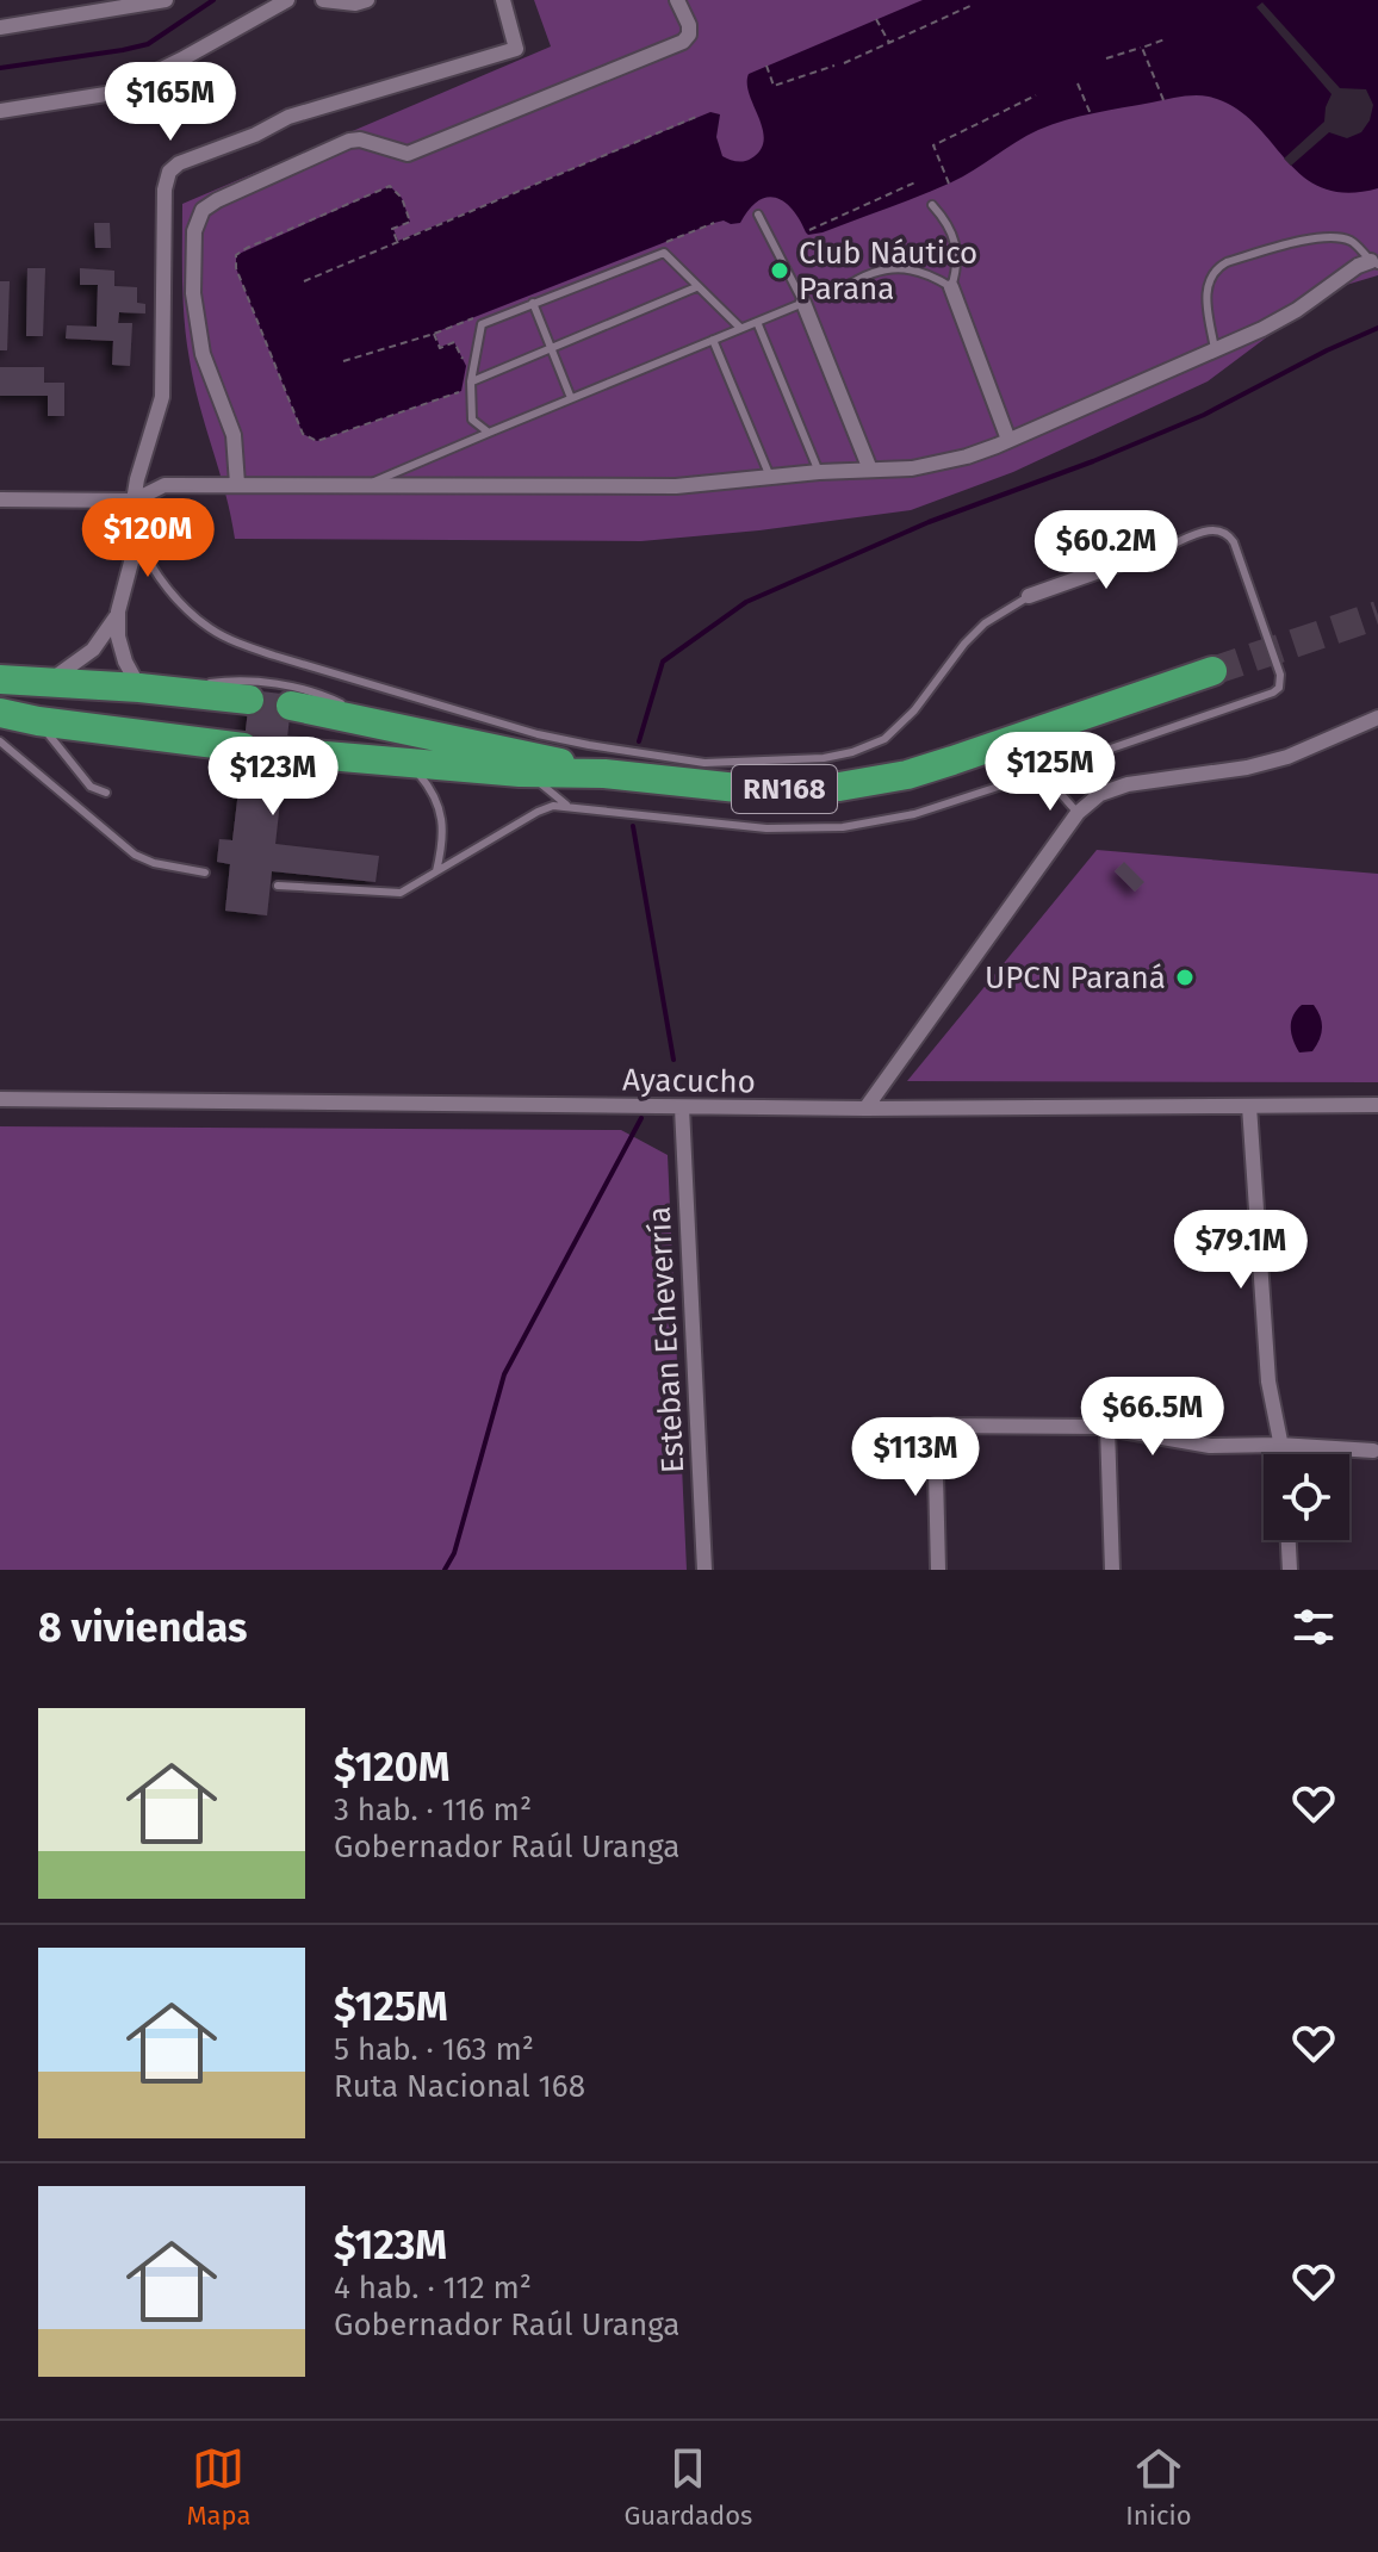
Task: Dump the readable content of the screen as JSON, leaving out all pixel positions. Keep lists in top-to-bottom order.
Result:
{
  "streets": {
    "highway": ["RN168"],
    "street": ["Ayacucho", "Esteban Echeverría"]
  },
  "crossings": [
    ["Ayacucho", "Esteban Echeverría"]
  ],
  "places": ["Club Náutico Parana", "UPCN Paraná"],
  "page": {
    "price": [
      "$165M",
      "$120M",
      "$60.2M",
      "$125M",
      "$123M",
      "$79.1M",
      "$66.5M",
      "$113M"
    ],
    "heading": "8 viviendas",
    "list": [
      {
        "name": "$120M",
        "note": "3 hab. · 116 m² · Gobernador Raúl Uranga"
      },
      {
        "name": "$125M",
        "note": "5 hab. · 163 m² · Ruta Nacional 168"
      },
      {
        "name": "$123M",
        "note": "4 hab. · 112 m² · Gobernador Raúl Uranga"
      }
    ],
    "tabs": ["Mapa", "Guardados", "Inicio"]
  }
}
